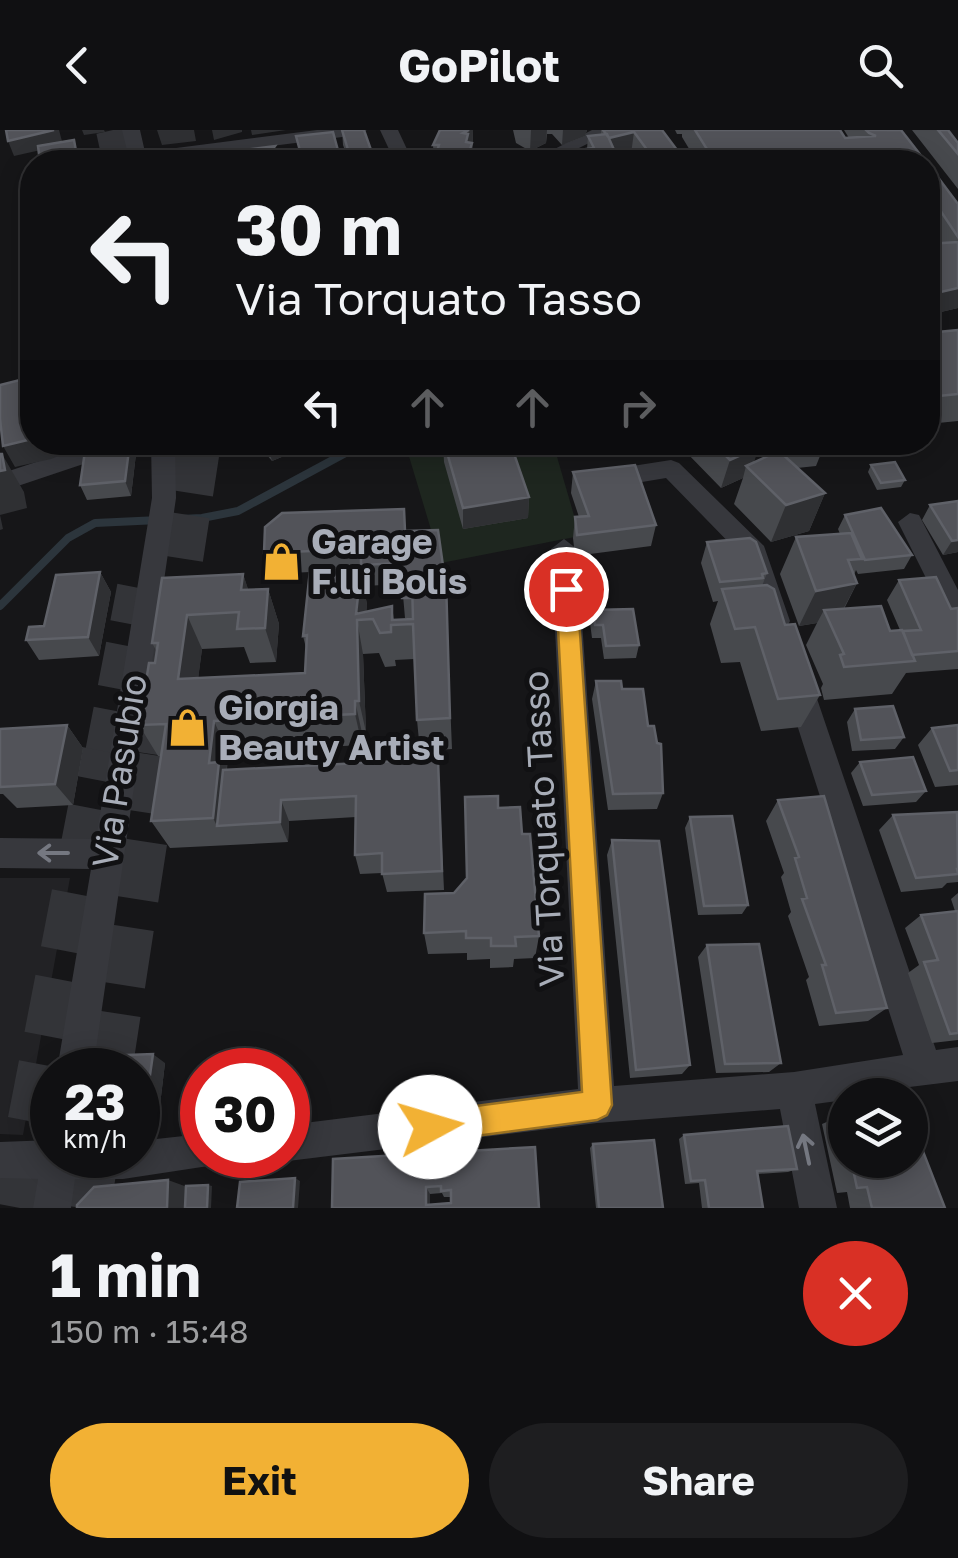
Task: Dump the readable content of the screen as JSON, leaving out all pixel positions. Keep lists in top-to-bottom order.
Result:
{
  "streets": {
    "street": ["Via Pasubio", "Via Torquato Tasso"]
  },
  "places": {
    "shop": ["Garage F.lli Bolis", "Giorgia Beauty Artist"]
  },
  "page": {
    "header": "GoPilot",
    "turn": ["30 m", "Via Torquato Tasso"],
    "speed": "23 km/h",
    "limit": "30",
    "heading": ["1 min", "150 m · 15:48"],
    "buttons": ["Exit", "Share"]
  }
}
